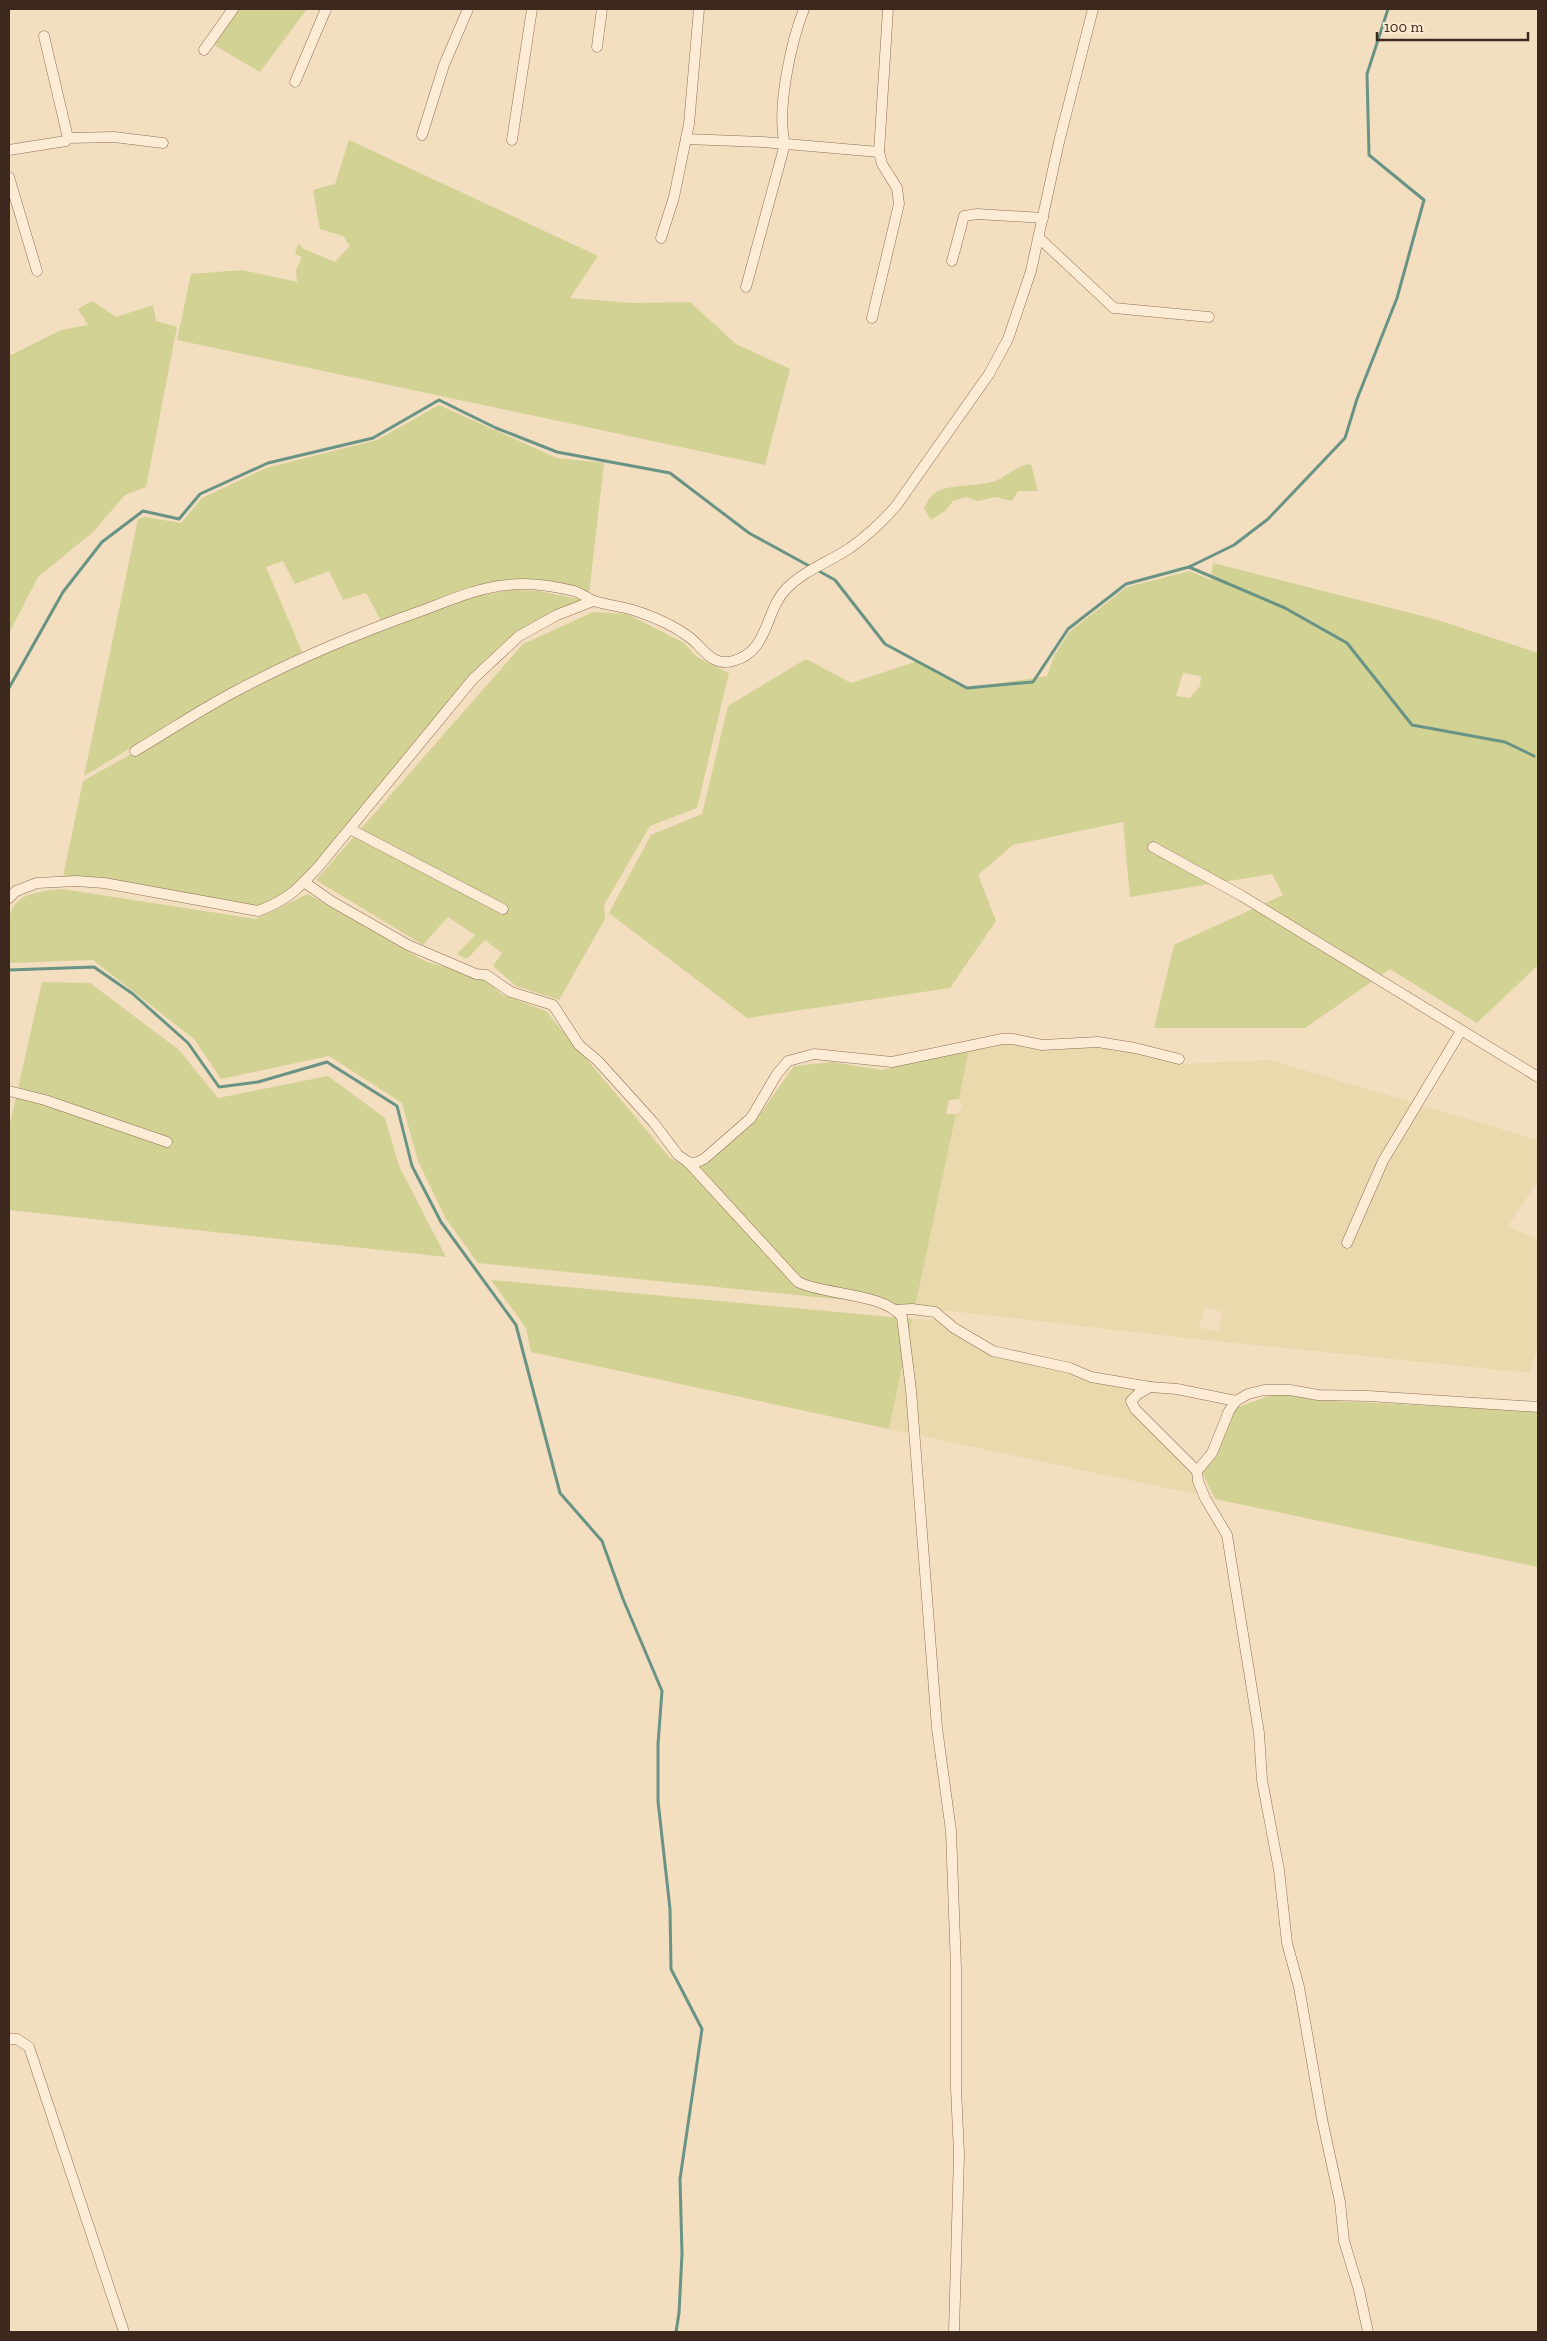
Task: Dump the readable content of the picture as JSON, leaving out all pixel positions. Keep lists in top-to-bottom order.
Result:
{
  "scale_bar": "100 m"
}
